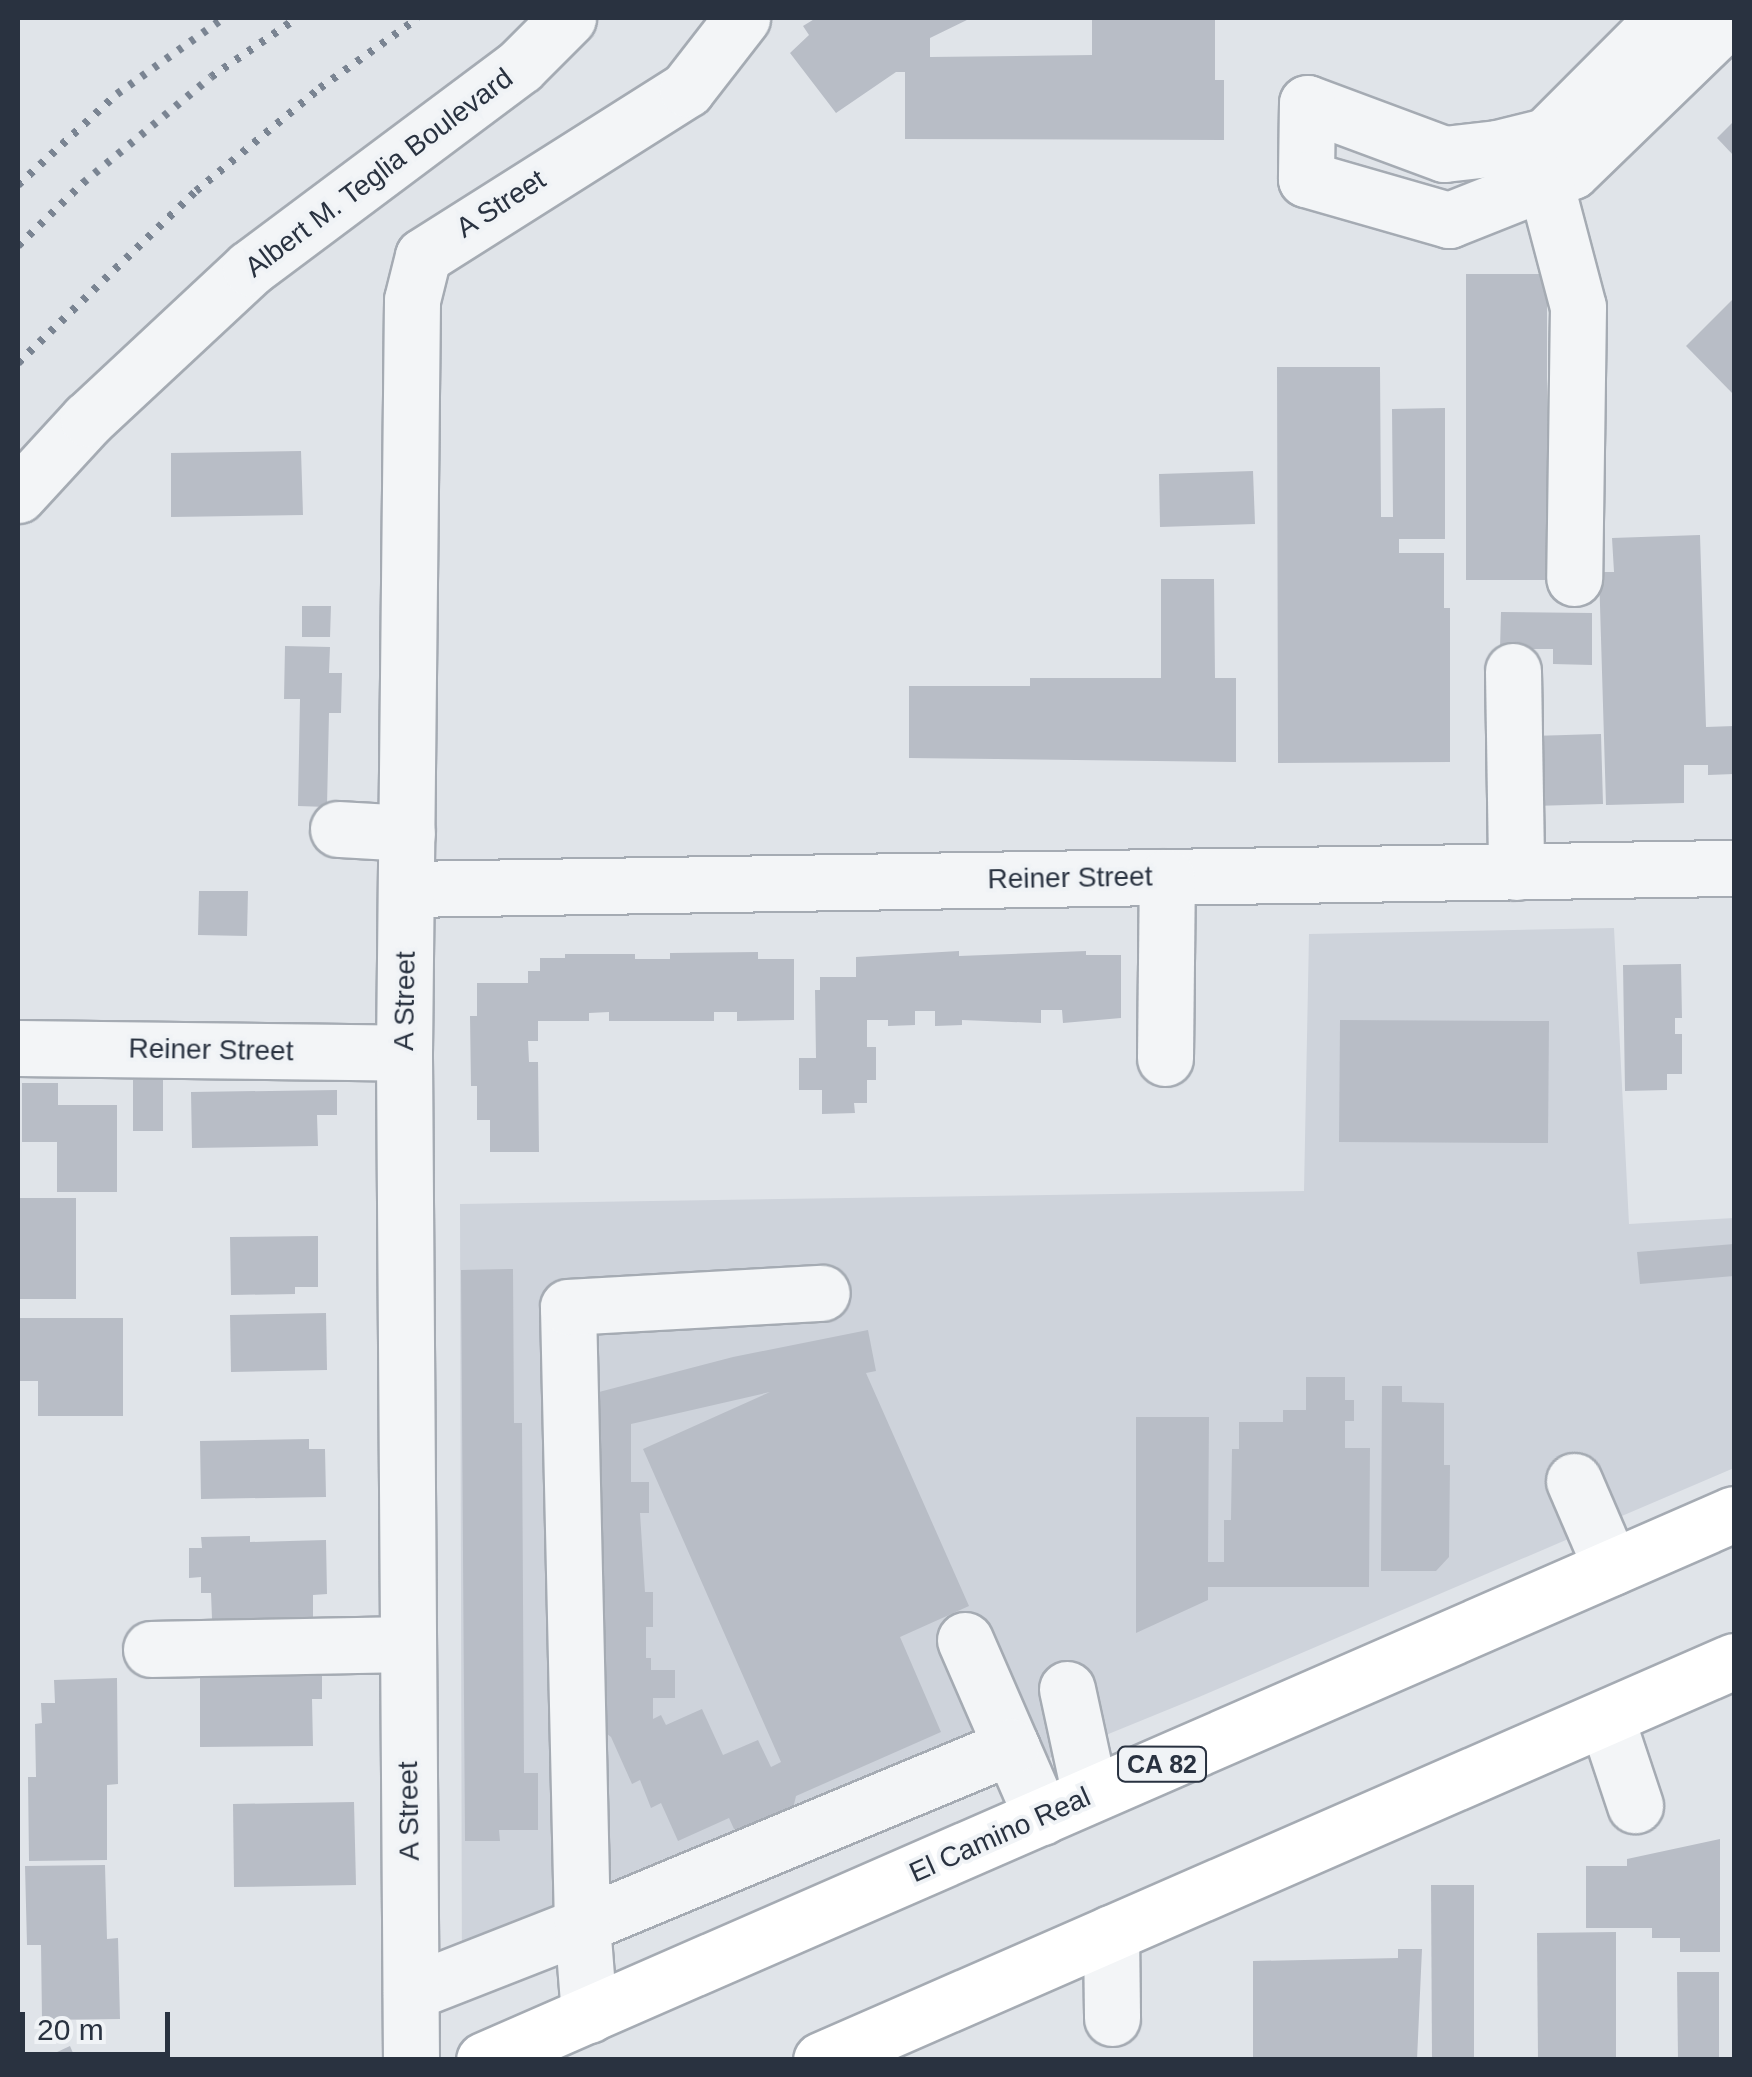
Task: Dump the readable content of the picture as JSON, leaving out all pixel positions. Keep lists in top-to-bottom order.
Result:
{
  "streets": {
    "main road": ["CA 82", "El Camino Real"],
    "street": ["Albert M. Teglia Boulevard", "A Street", "Reiner Street"]
  },
  "crossings": [
    ["A Street", "Reiner Street"]
  ],
  "scale_bar": "20 m"
}
